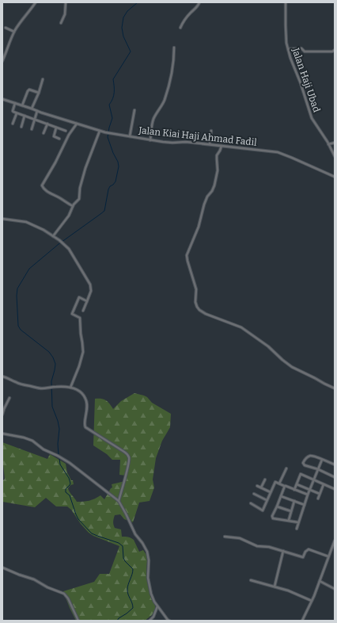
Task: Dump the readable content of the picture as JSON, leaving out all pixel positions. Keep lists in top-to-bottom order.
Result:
{
  "streets": {
    "street": ["Jalan Haji Ubad", "Jalan Kiai Haji Ahmad Fadil"]
  }
}
